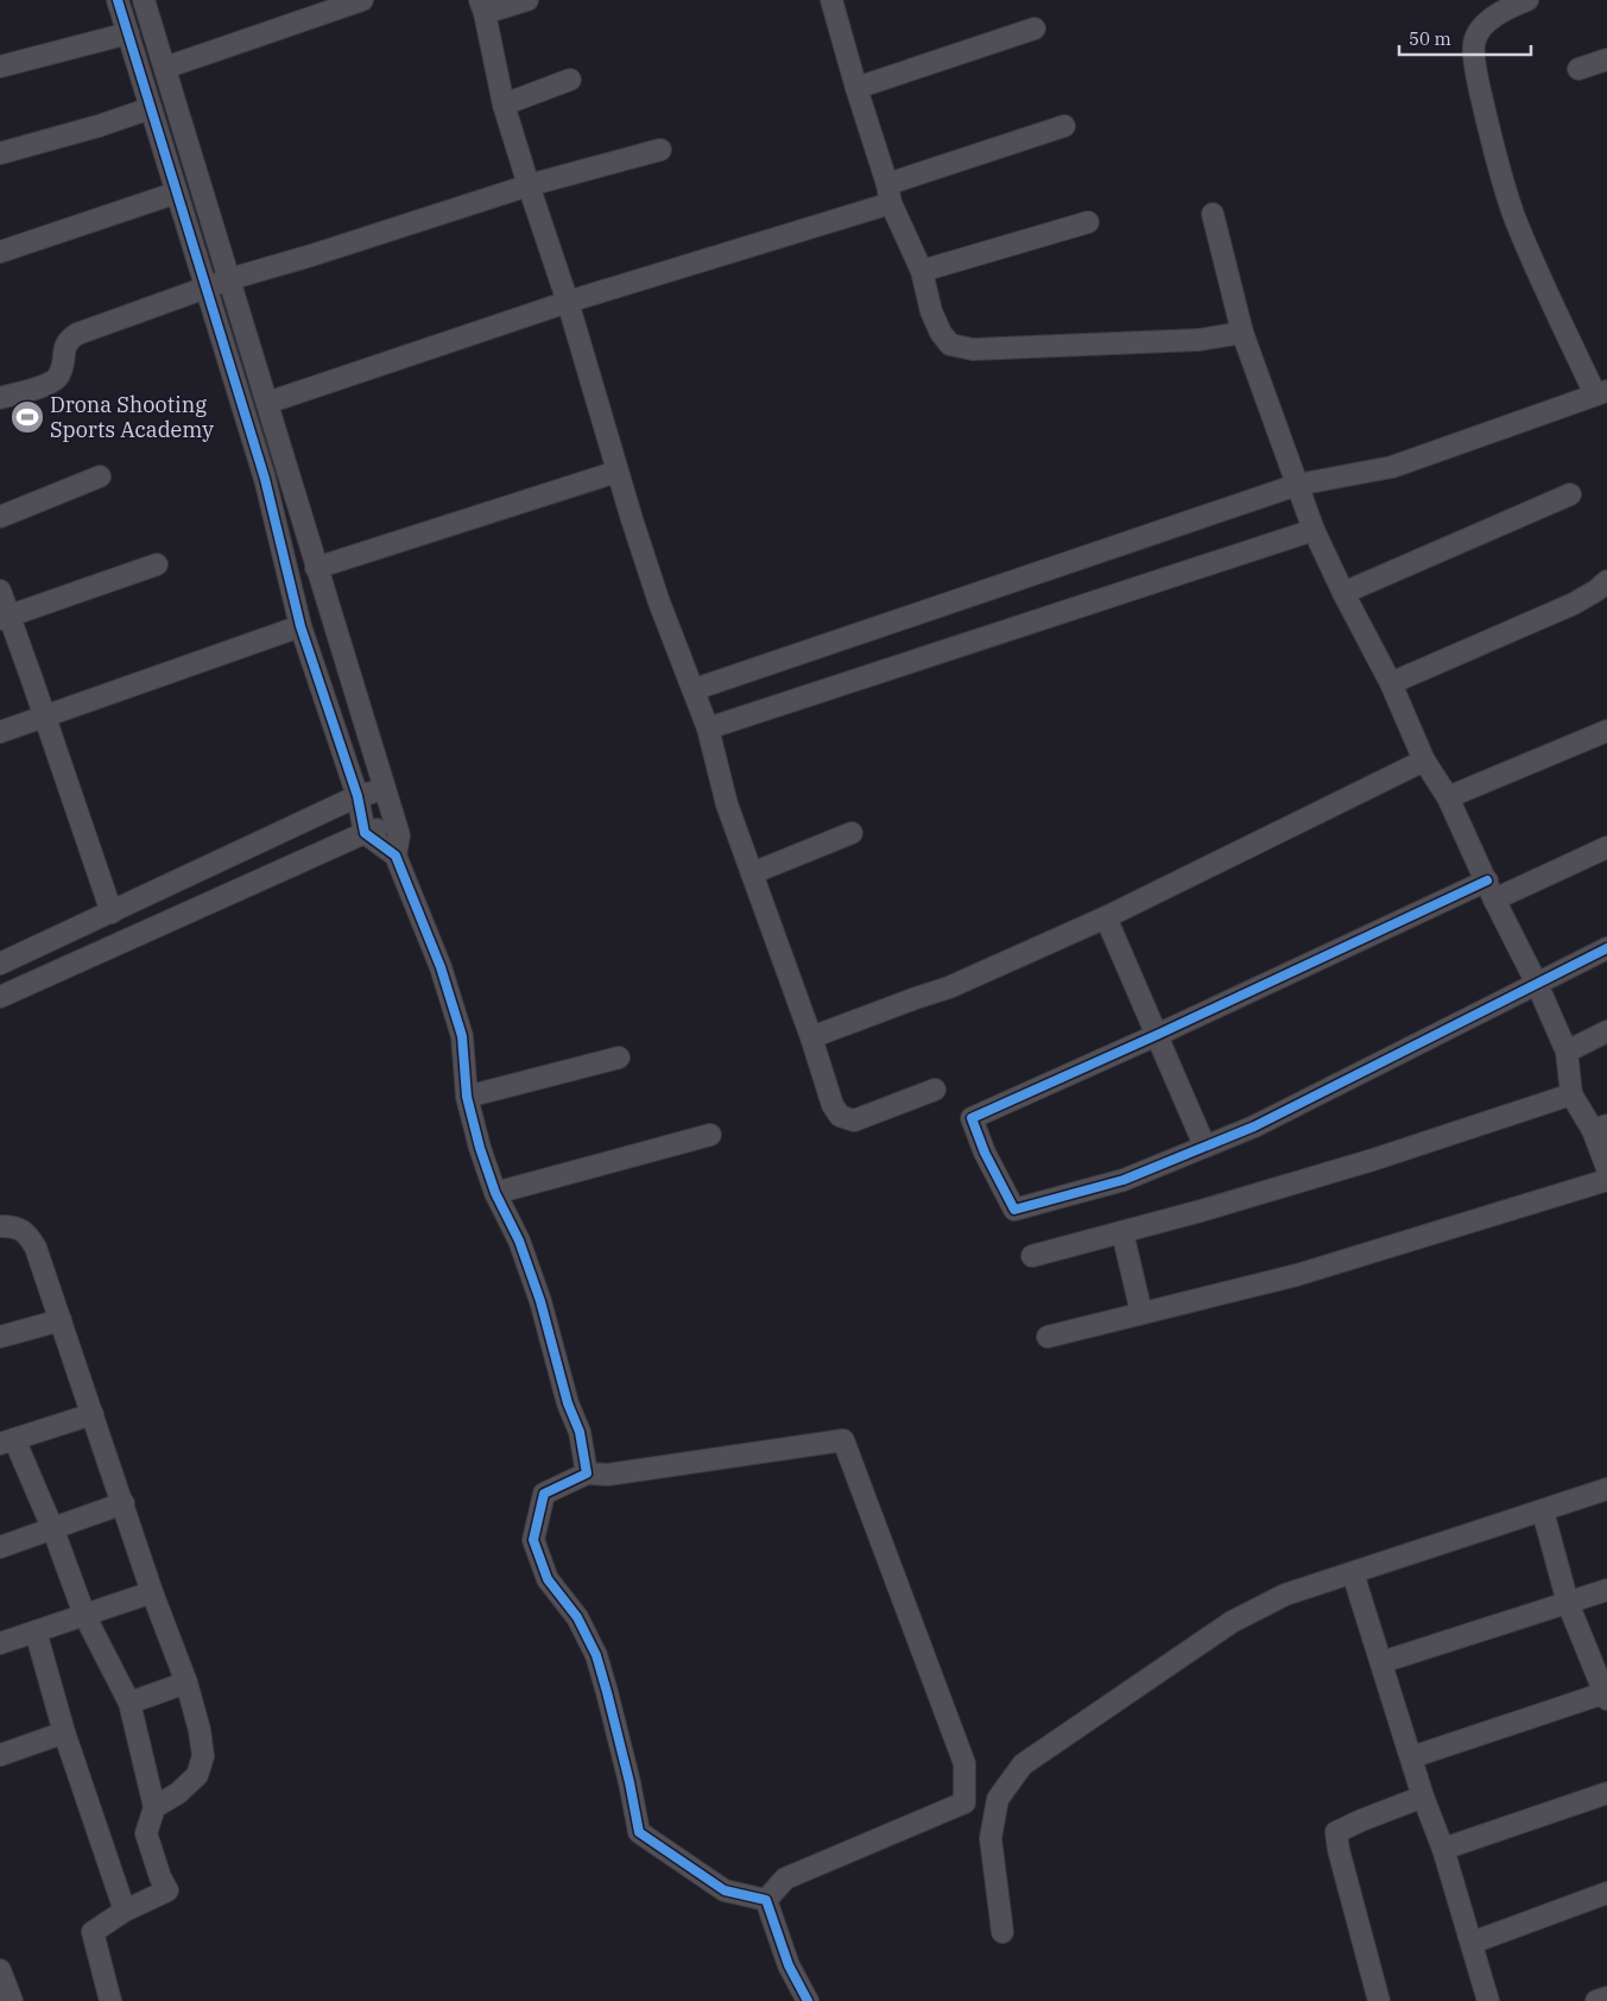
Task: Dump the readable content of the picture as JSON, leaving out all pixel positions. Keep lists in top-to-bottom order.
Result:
{
  "places": {
    "sports": ["Drona Shooting Sports Academy"]
  },
  "scale_bar": "50 m"
}
